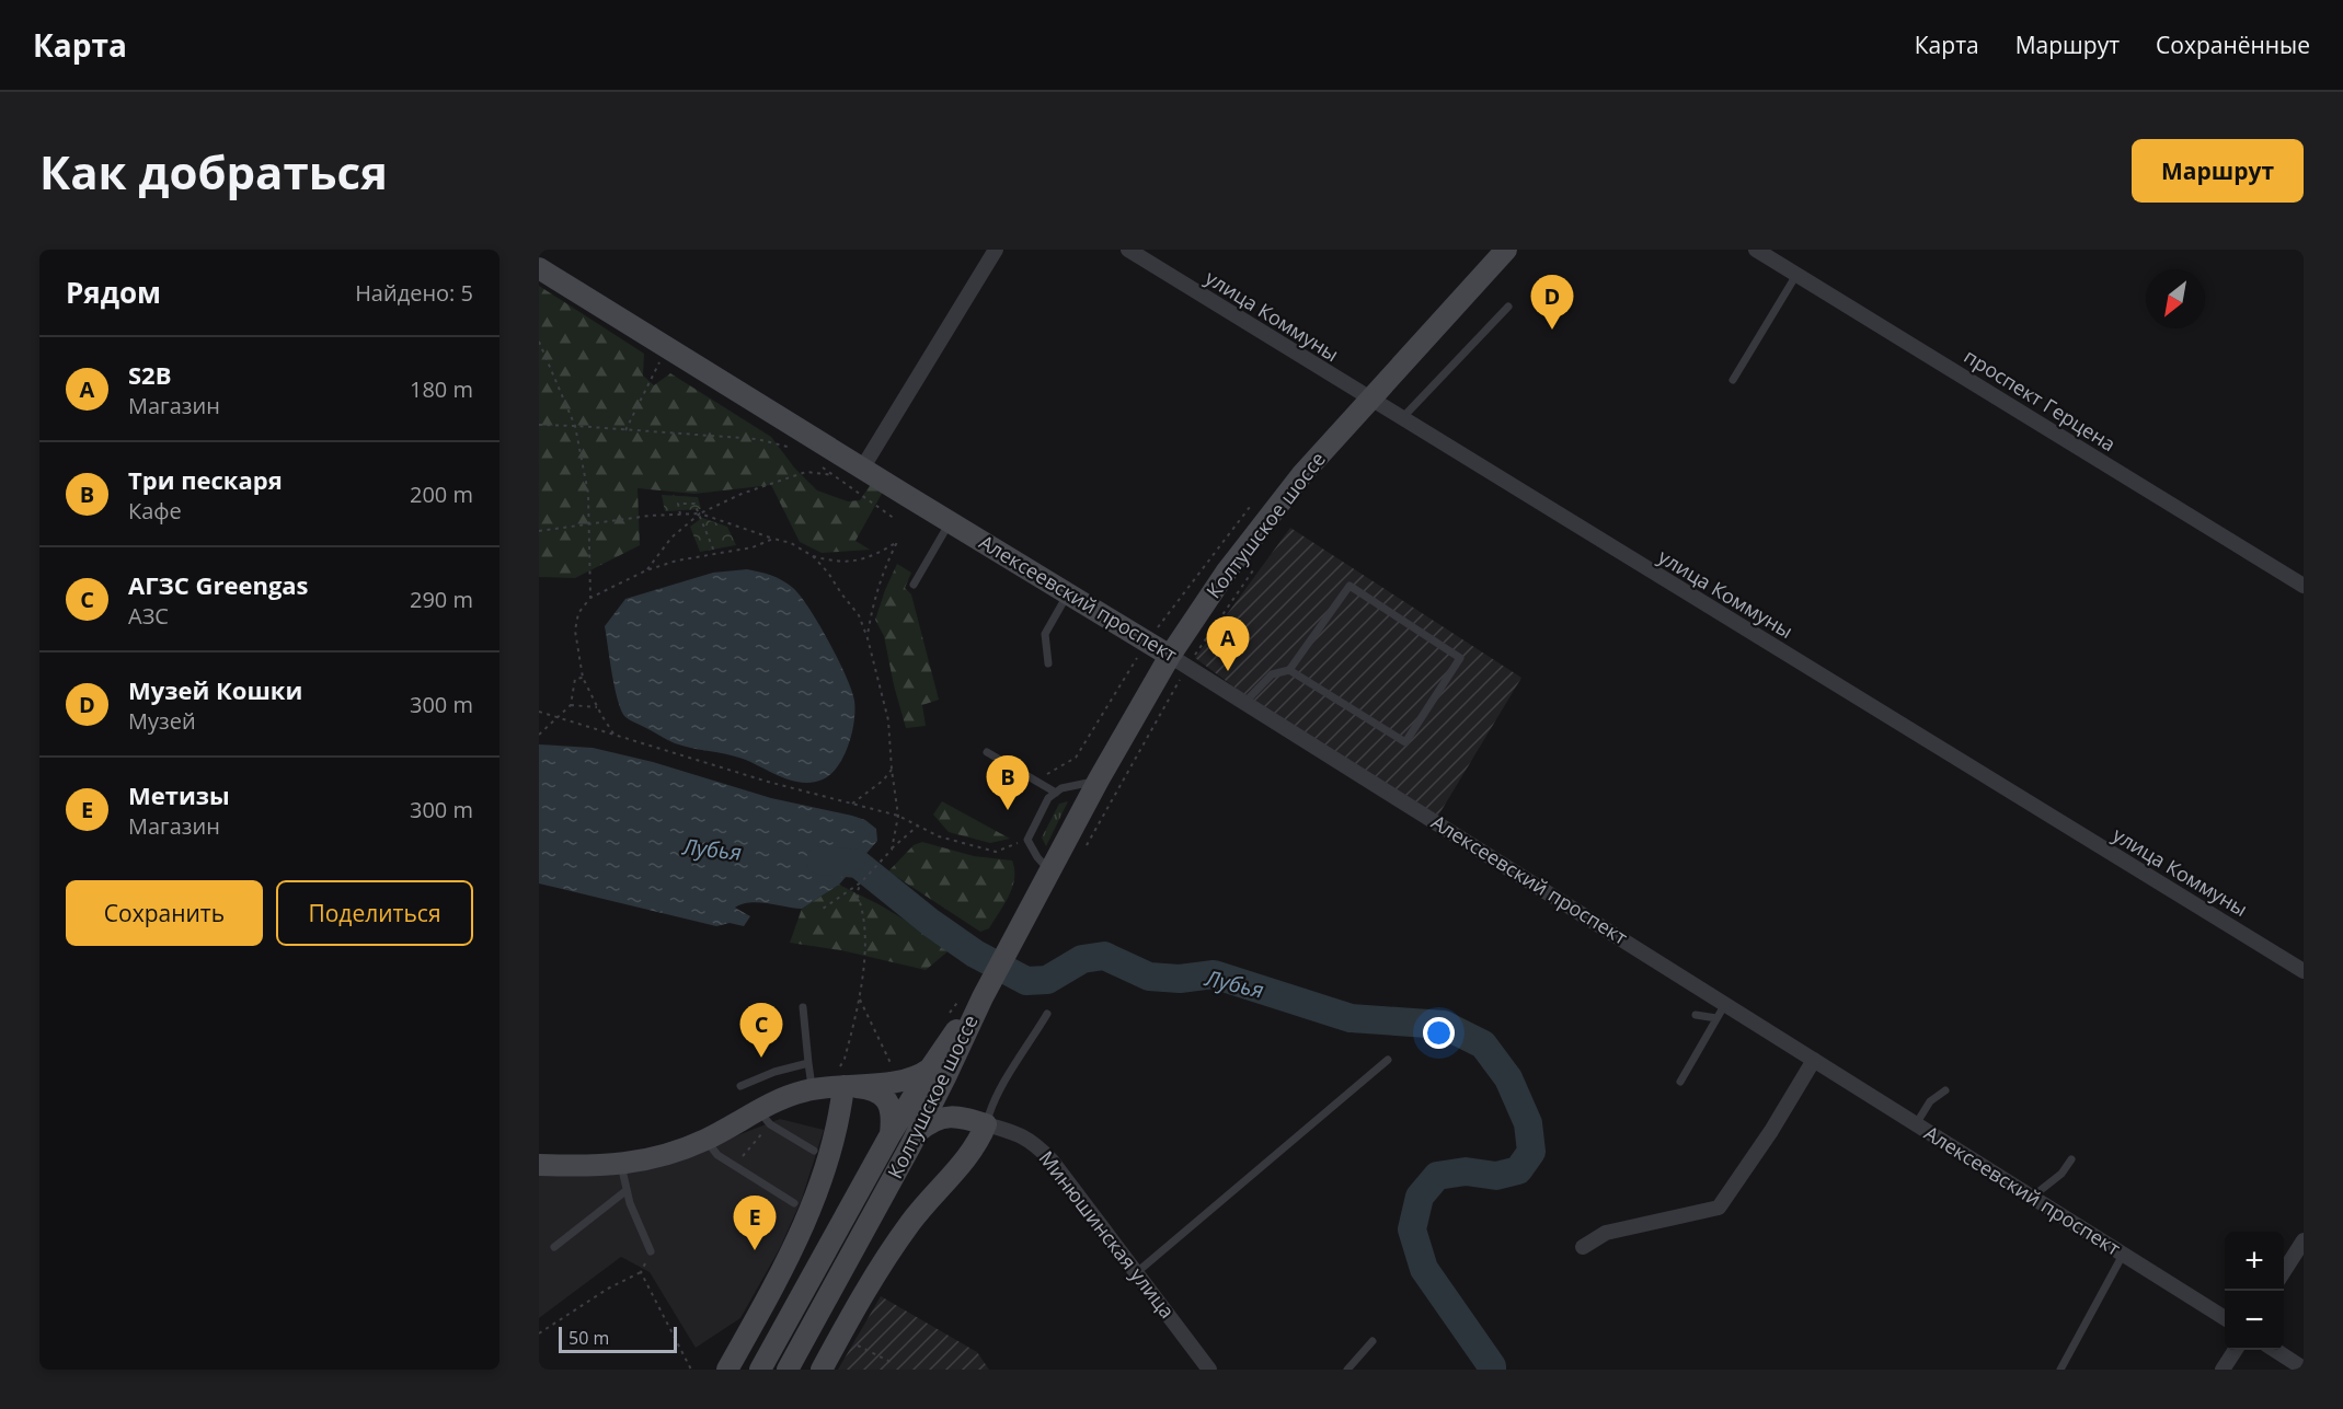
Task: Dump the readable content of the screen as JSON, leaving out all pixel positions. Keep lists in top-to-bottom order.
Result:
{
  "streets": {
    "street": [
      "улица Коммуны",
      "проспект Герцена",
      "Колтушское шоссе",
      "Алексеевский проспект",
      "Минюшинская улица"
    ]
  },
  "crossings": [
    ["улица Коммуны", "Колтушское шоссе"],
    ["Колтушское шоссе", "Алексеевский проспект"],
    ["Колтушское шоссе", "Минюшинская улица"]
  ],
  "water": ["Лубья"],
  "scale_bar": "50 m",
  "north": "bottom left",
  "page": {
    "header": "Карта",
    "nav": ["Карта", "Маршрут", "Сохранённые"],
    "buttons": [
      "Маршрут",
      ["Сохранить", "Поделиться"]
    ],
    "title": "Как добраться",
    "heading": ["Рядом", "Найдено: 5"],
    "pins": [
      "D",
      "A",
      "B",
      "C",
      "E"
    ],
    "list": [
      {
        "mark": "A",
        "name": "S2B",
        "note": "Магазин",
        "value": "180 m"
      },
      {
        "mark": "B",
        "name": "Три пескаря",
        "note": "Кафе",
        "value": "200 m"
      },
      {
        "mark": "C",
        "name": "АГЗС Greengas",
        "note": "АЗС",
        "value": "290 m"
      },
      {
        "mark": "D",
        "name": "Музей Кошки",
        "note": "Музей",
        "value": "300 m"
      },
      {
        "mark": "E",
        "name": "Метизы",
        "note": "Магазин",
        "value": "300 m"
      }
    ],
    "map_buttons": ["+", "−"],
    "scale": "50 m"
  }
}
